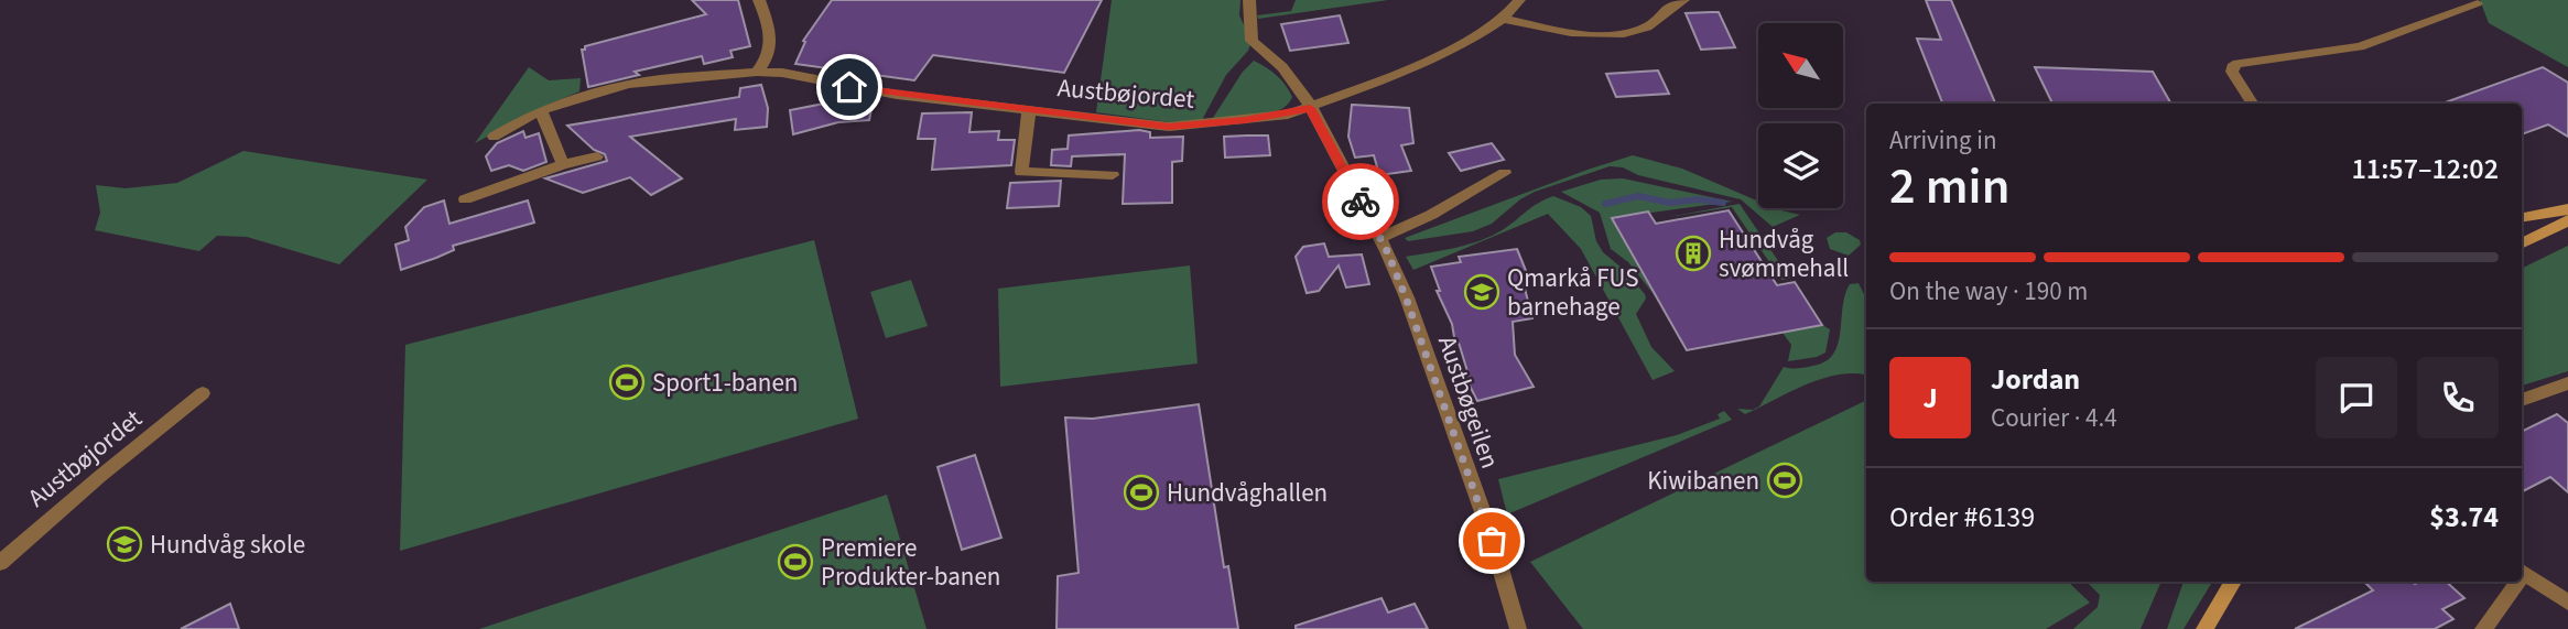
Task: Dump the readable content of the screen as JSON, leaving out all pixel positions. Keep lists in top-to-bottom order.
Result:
{
  "streets": {
    "street": ["Austbøjordet", "Austbøgeilen"]
  },
  "crossings": [
    ["Austbøjordet", "Austbøgeilen"]
  ],
  "places": {
    "building": ["Hundvåg svømmehall"],
    "school or university": ["Qmarkå FUS barnehage", "Hundvåg skole"],
    "sports": [
      "Sport1-banen",
      "Kiwibanen",
      "Hundvåghallen",
      "Premiere Produkter-banen"
    ]
  },
  "north": "top left",
  "page": {
    "heading": ["2 min", "Arriving in", "11:57–12:02"],
    "panel": [
      "Jordan",
      "Courier · 4.4",
      "Order #6139",
      "$3.74"
    ],
    "bar": "On the way · 190 m",
    "round": "J"
  }
}
